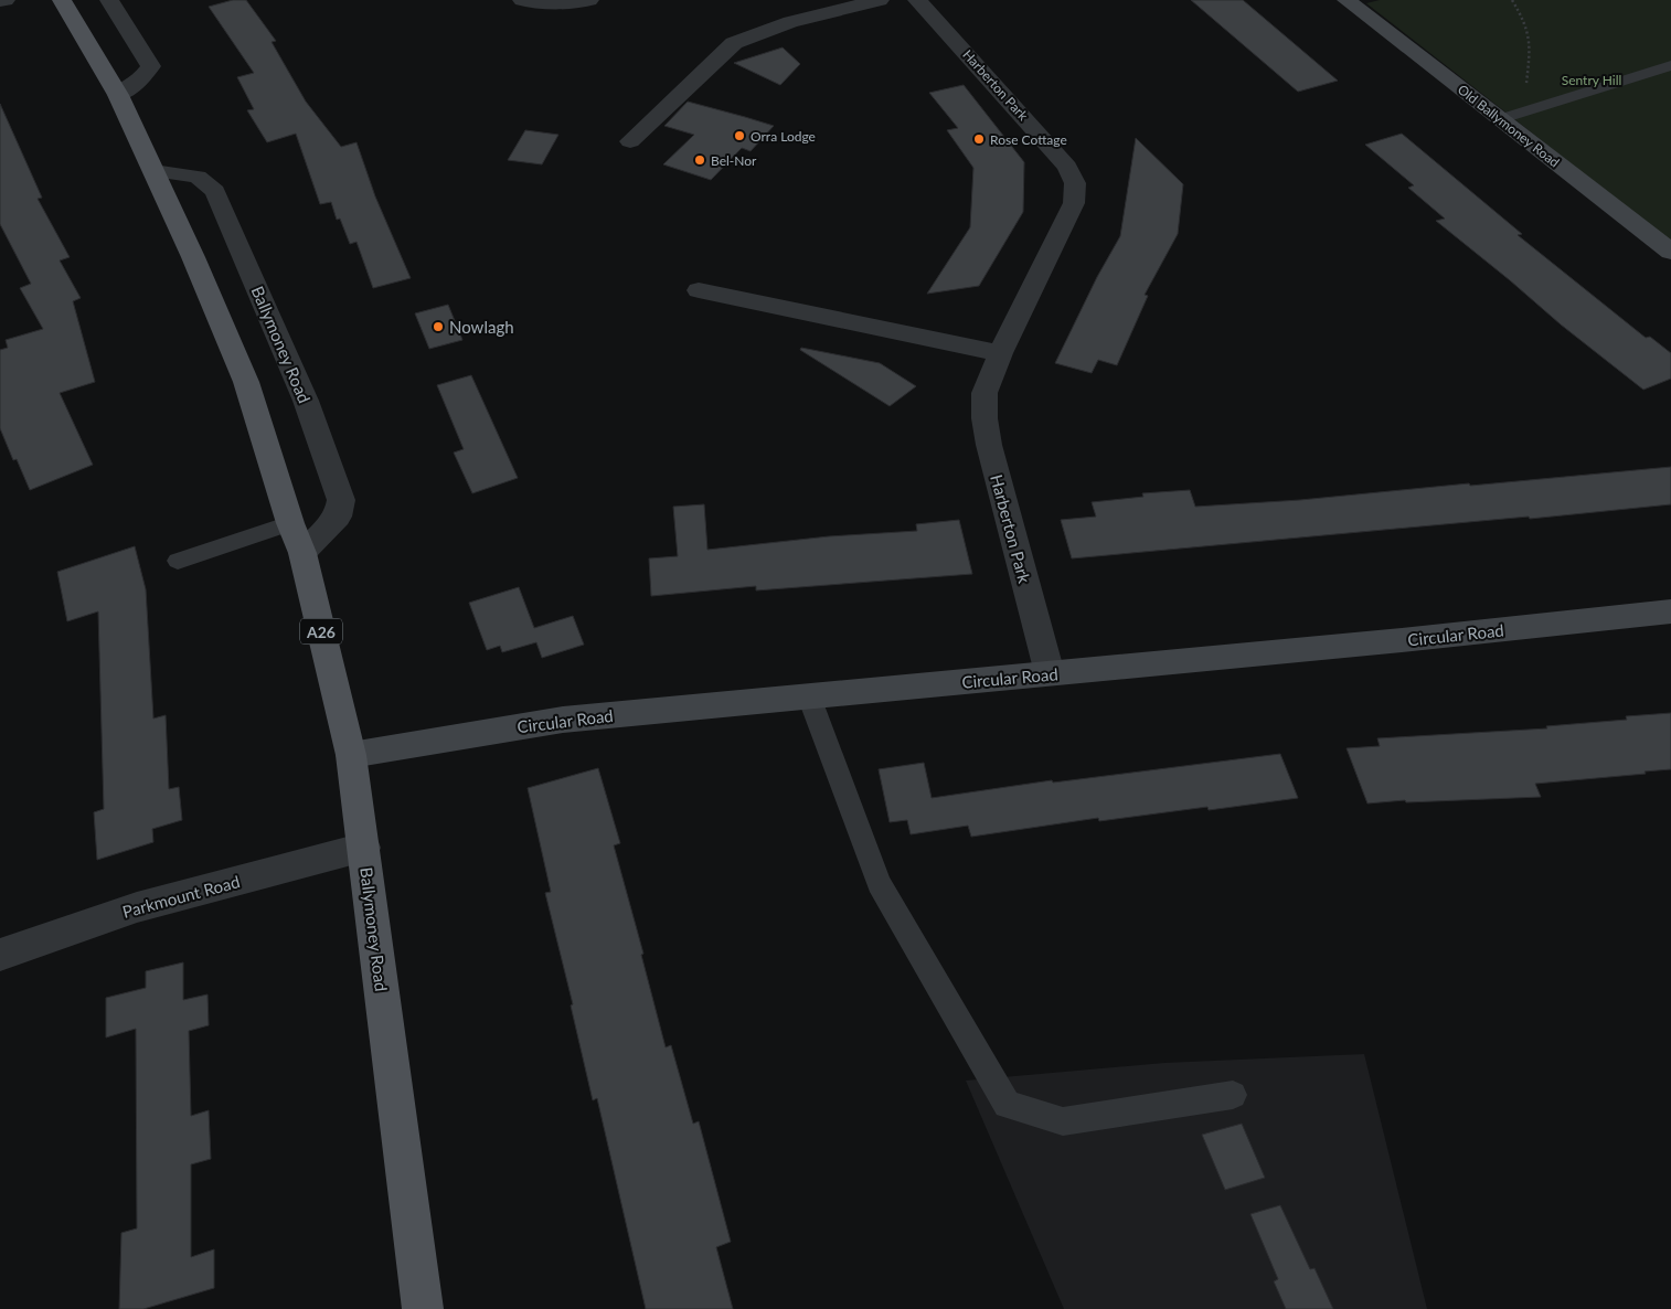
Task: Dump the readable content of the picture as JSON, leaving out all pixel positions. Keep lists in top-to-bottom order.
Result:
{
  "streets": {
    "main road": ["Ballymoney Road", "A26"],
    "street": [
      "Harberton Park",
      "Old Ballymoney Road",
      "Circular Road",
      "Parkmount Road"
    ]
  },
  "crossings": [
    ["Harberton Park", "Circular Road"],
    ["Ballymoney Road", "Circular Road"],
    ["Ballymoney Road", "Parkmount Road"]
  ],
  "parks": ["Sentry Hill"],
  "places": [
    "Orra Lodge",
    "Rose Cottage",
    "Bel-Nor",
    "Nowlagh"
  ]
}
